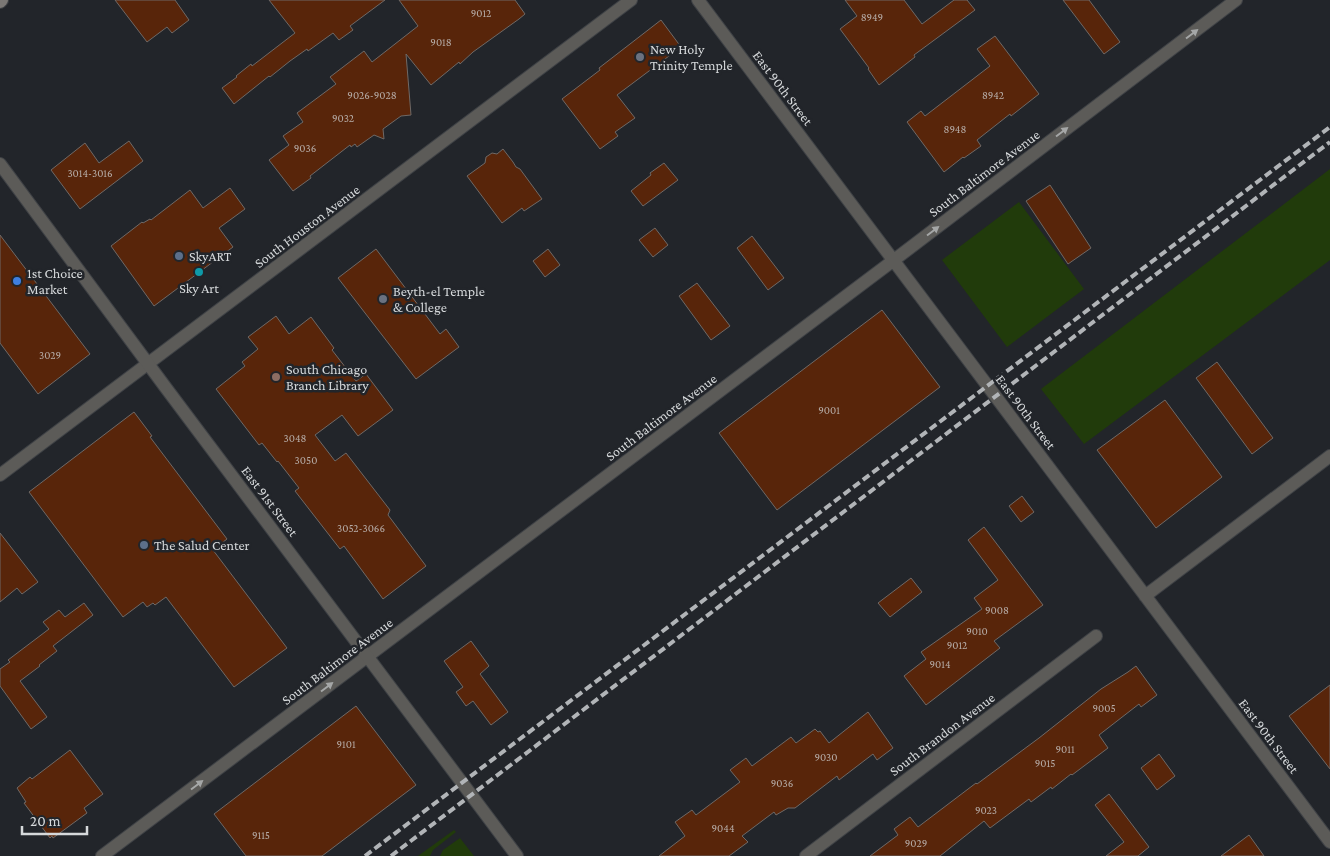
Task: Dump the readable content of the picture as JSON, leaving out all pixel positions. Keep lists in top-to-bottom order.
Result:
{
  "streets": {
    "street": [
      "East 90th Street",
      "South Baltimore Avenue",
      "South Houston Avenue",
      "East 91st Street",
      "South Brandon Avenue"
    ]
  },
  "crossings": [
    ["East 90th Street", "South Baltimore Avenue"],
    ["South Baltimore Avenue", "East 91st Street"],
    ["South Houston Avenue", "East 91st Street"]
  ],
  "one_way": ["South Baltimore Avenue"],
  "places": [
    "New Holy Trinity Temple",
    "SkyART",
    "Sky Art",
    "1st Choice Market",
    "Beyth-el Temple & College",
    "South Chicago Branch Library",
    "The Salud Center"
  ],
  "house_numbers": [
    "9012",
    "8949",
    "9018",
    "9026-9028",
    "8942",
    "9032",
    "8948",
    "9036",
    "3014-3016",
    "3029",
    "9001",
    "3048",
    "3050",
    "3052-3066",
    "9008",
    "9010",
    "9012",
    "9014",
    "9005",
    "9101",
    "9011",
    "9030",
    "9015",
    "9036",
    "9023",
    "9044",
    "9115",
    "9029"
  ],
  "scale_bar": "20 m"
}
